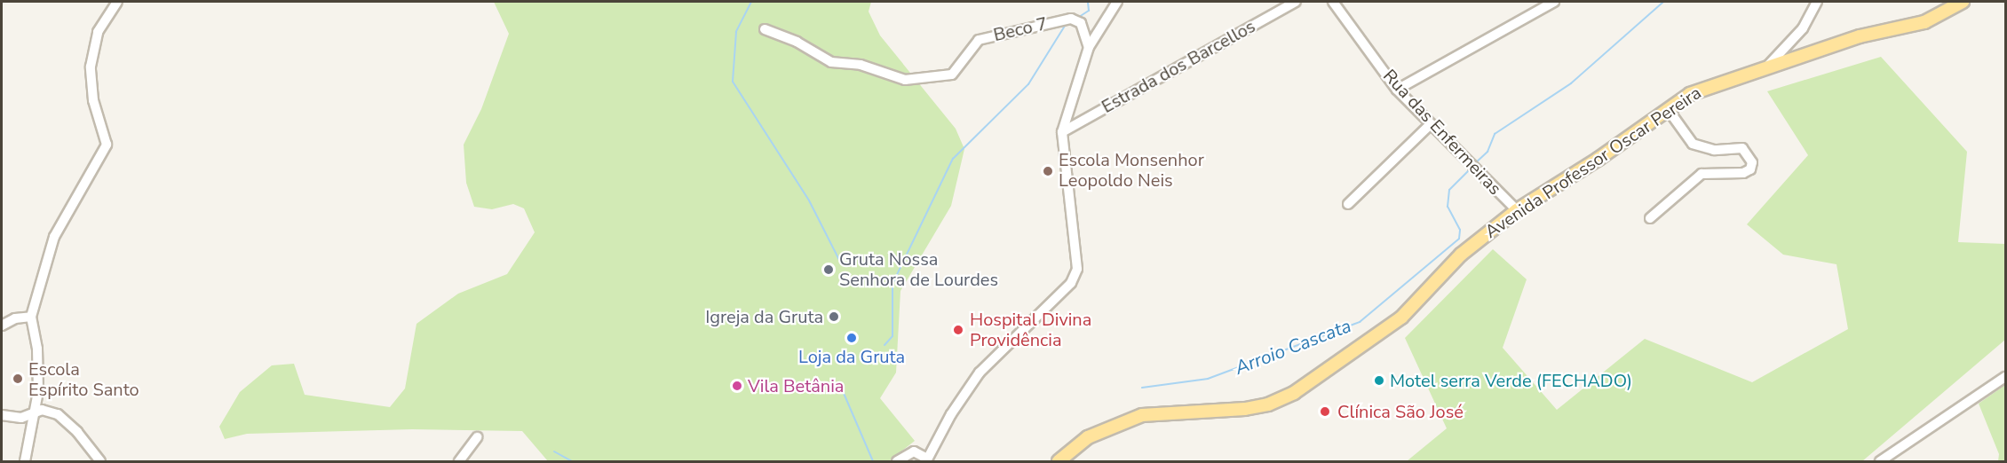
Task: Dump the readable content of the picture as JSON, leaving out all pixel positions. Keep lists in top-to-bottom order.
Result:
{
  "streets": {
    "main road": ["Avenida Professor Oscar Pereira"],
    "street": ["Beco 7", "Estrada dos Barcellos", "Rua das Enfermeiras"]
  },
  "crossings": [
    ["Rua das Enfermeiras", "Avenida Professor Oscar Pereira"]
  ],
  "water": ["Arroio Cascata"],
  "places": [
    "Escola Monsenhor Leopoldo Neis",
    "Gruta Nossa Senhora de Lourdes",
    "Igreja da Gruta",
    "Hospital Divina Providência",
    "Loja da Gruta",
    "Escola Espírito Santo",
    "Motel serra Verde (FECHADO)",
    "Vila Betânia",
    "Clínica São José"
  ]
}
